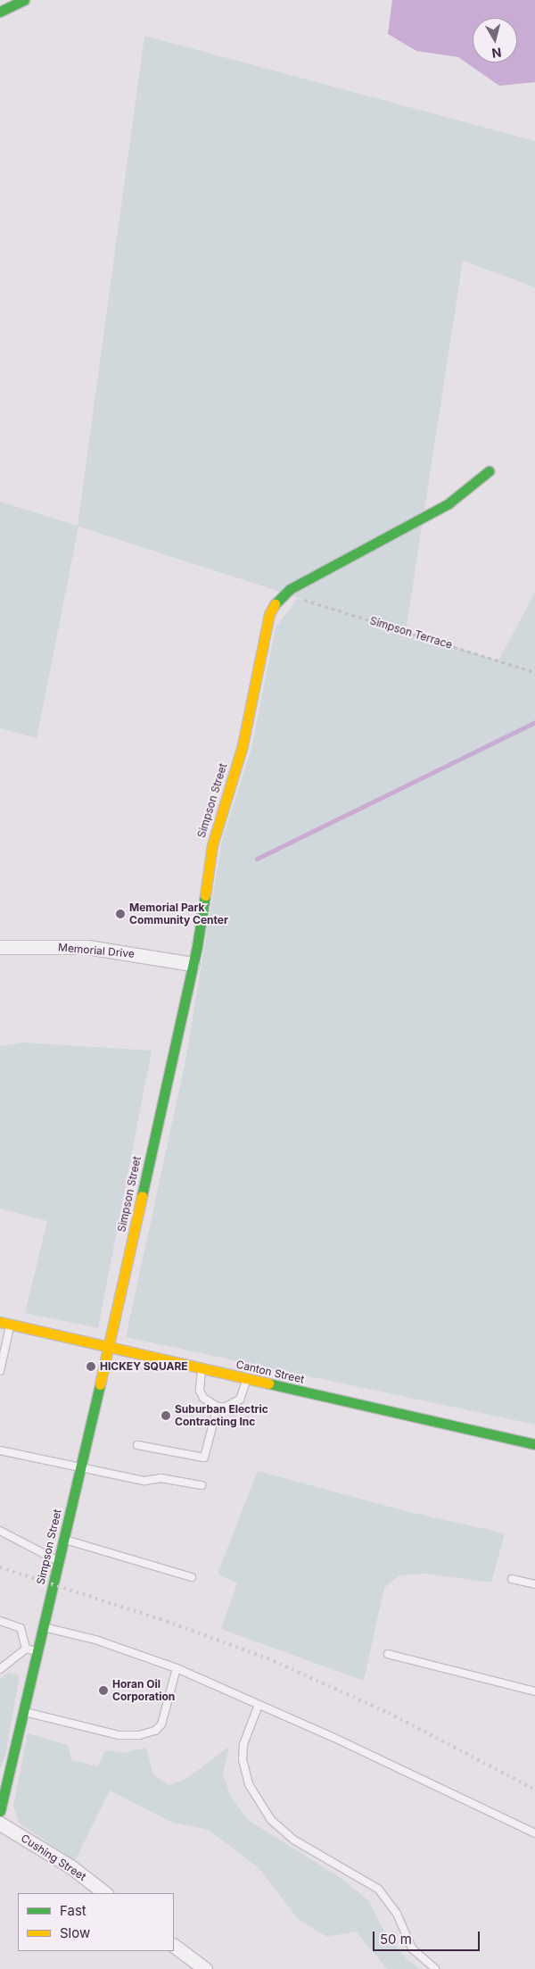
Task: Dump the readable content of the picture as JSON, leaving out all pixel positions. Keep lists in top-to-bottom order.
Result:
{
  "streets": {
    "street": [
      "Simpson Street",
      "Memorial Drive",
      "Canton Street",
      "Cushing Street"
    ],
    "path": ["Simpson Terrace"]
  },
  "crossings": [
    ["Simpson Terrace", "Simpson Street"],
    ["Simpson Street", "Memorial Drive"],
    ["Simpson Street", "Canton Street"]
  ],
  "places": [
    "Memorial Park Community Center",
    "HICKEY SQUARE",
    "Suburban Electric Contracting Inc",
    "Horan Oil Corporation"
  ],
  "legend": ["Fast", "Slow"],
  "scale_bar": "50 m",
  "north": "bottom"
}
